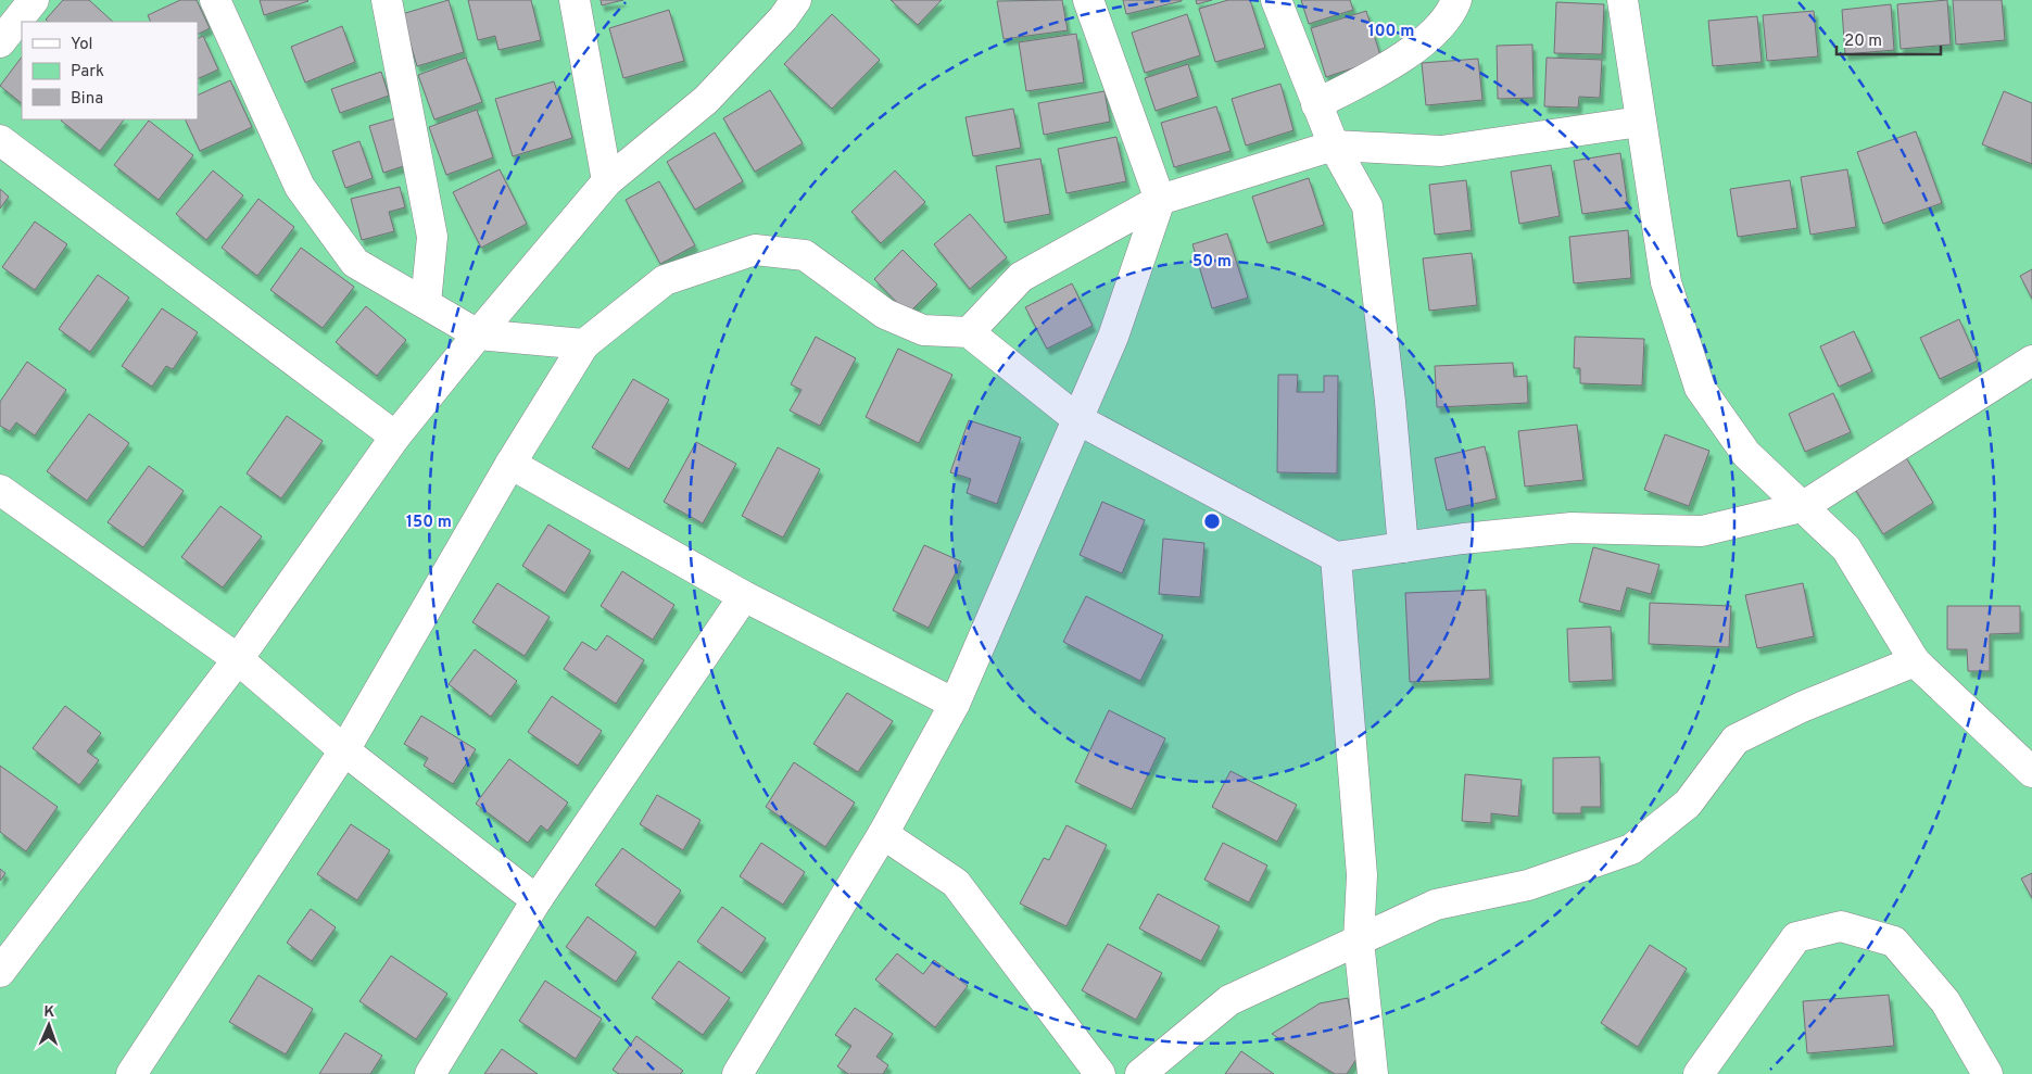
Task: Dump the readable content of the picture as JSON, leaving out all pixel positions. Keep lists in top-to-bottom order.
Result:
{
  "legend": ["Yol", "Park", "Bina"],
  "scale_bar": "20 m",
  "north": "top",
  "rings": ["100 m", "50 m", "150 m"]
}
